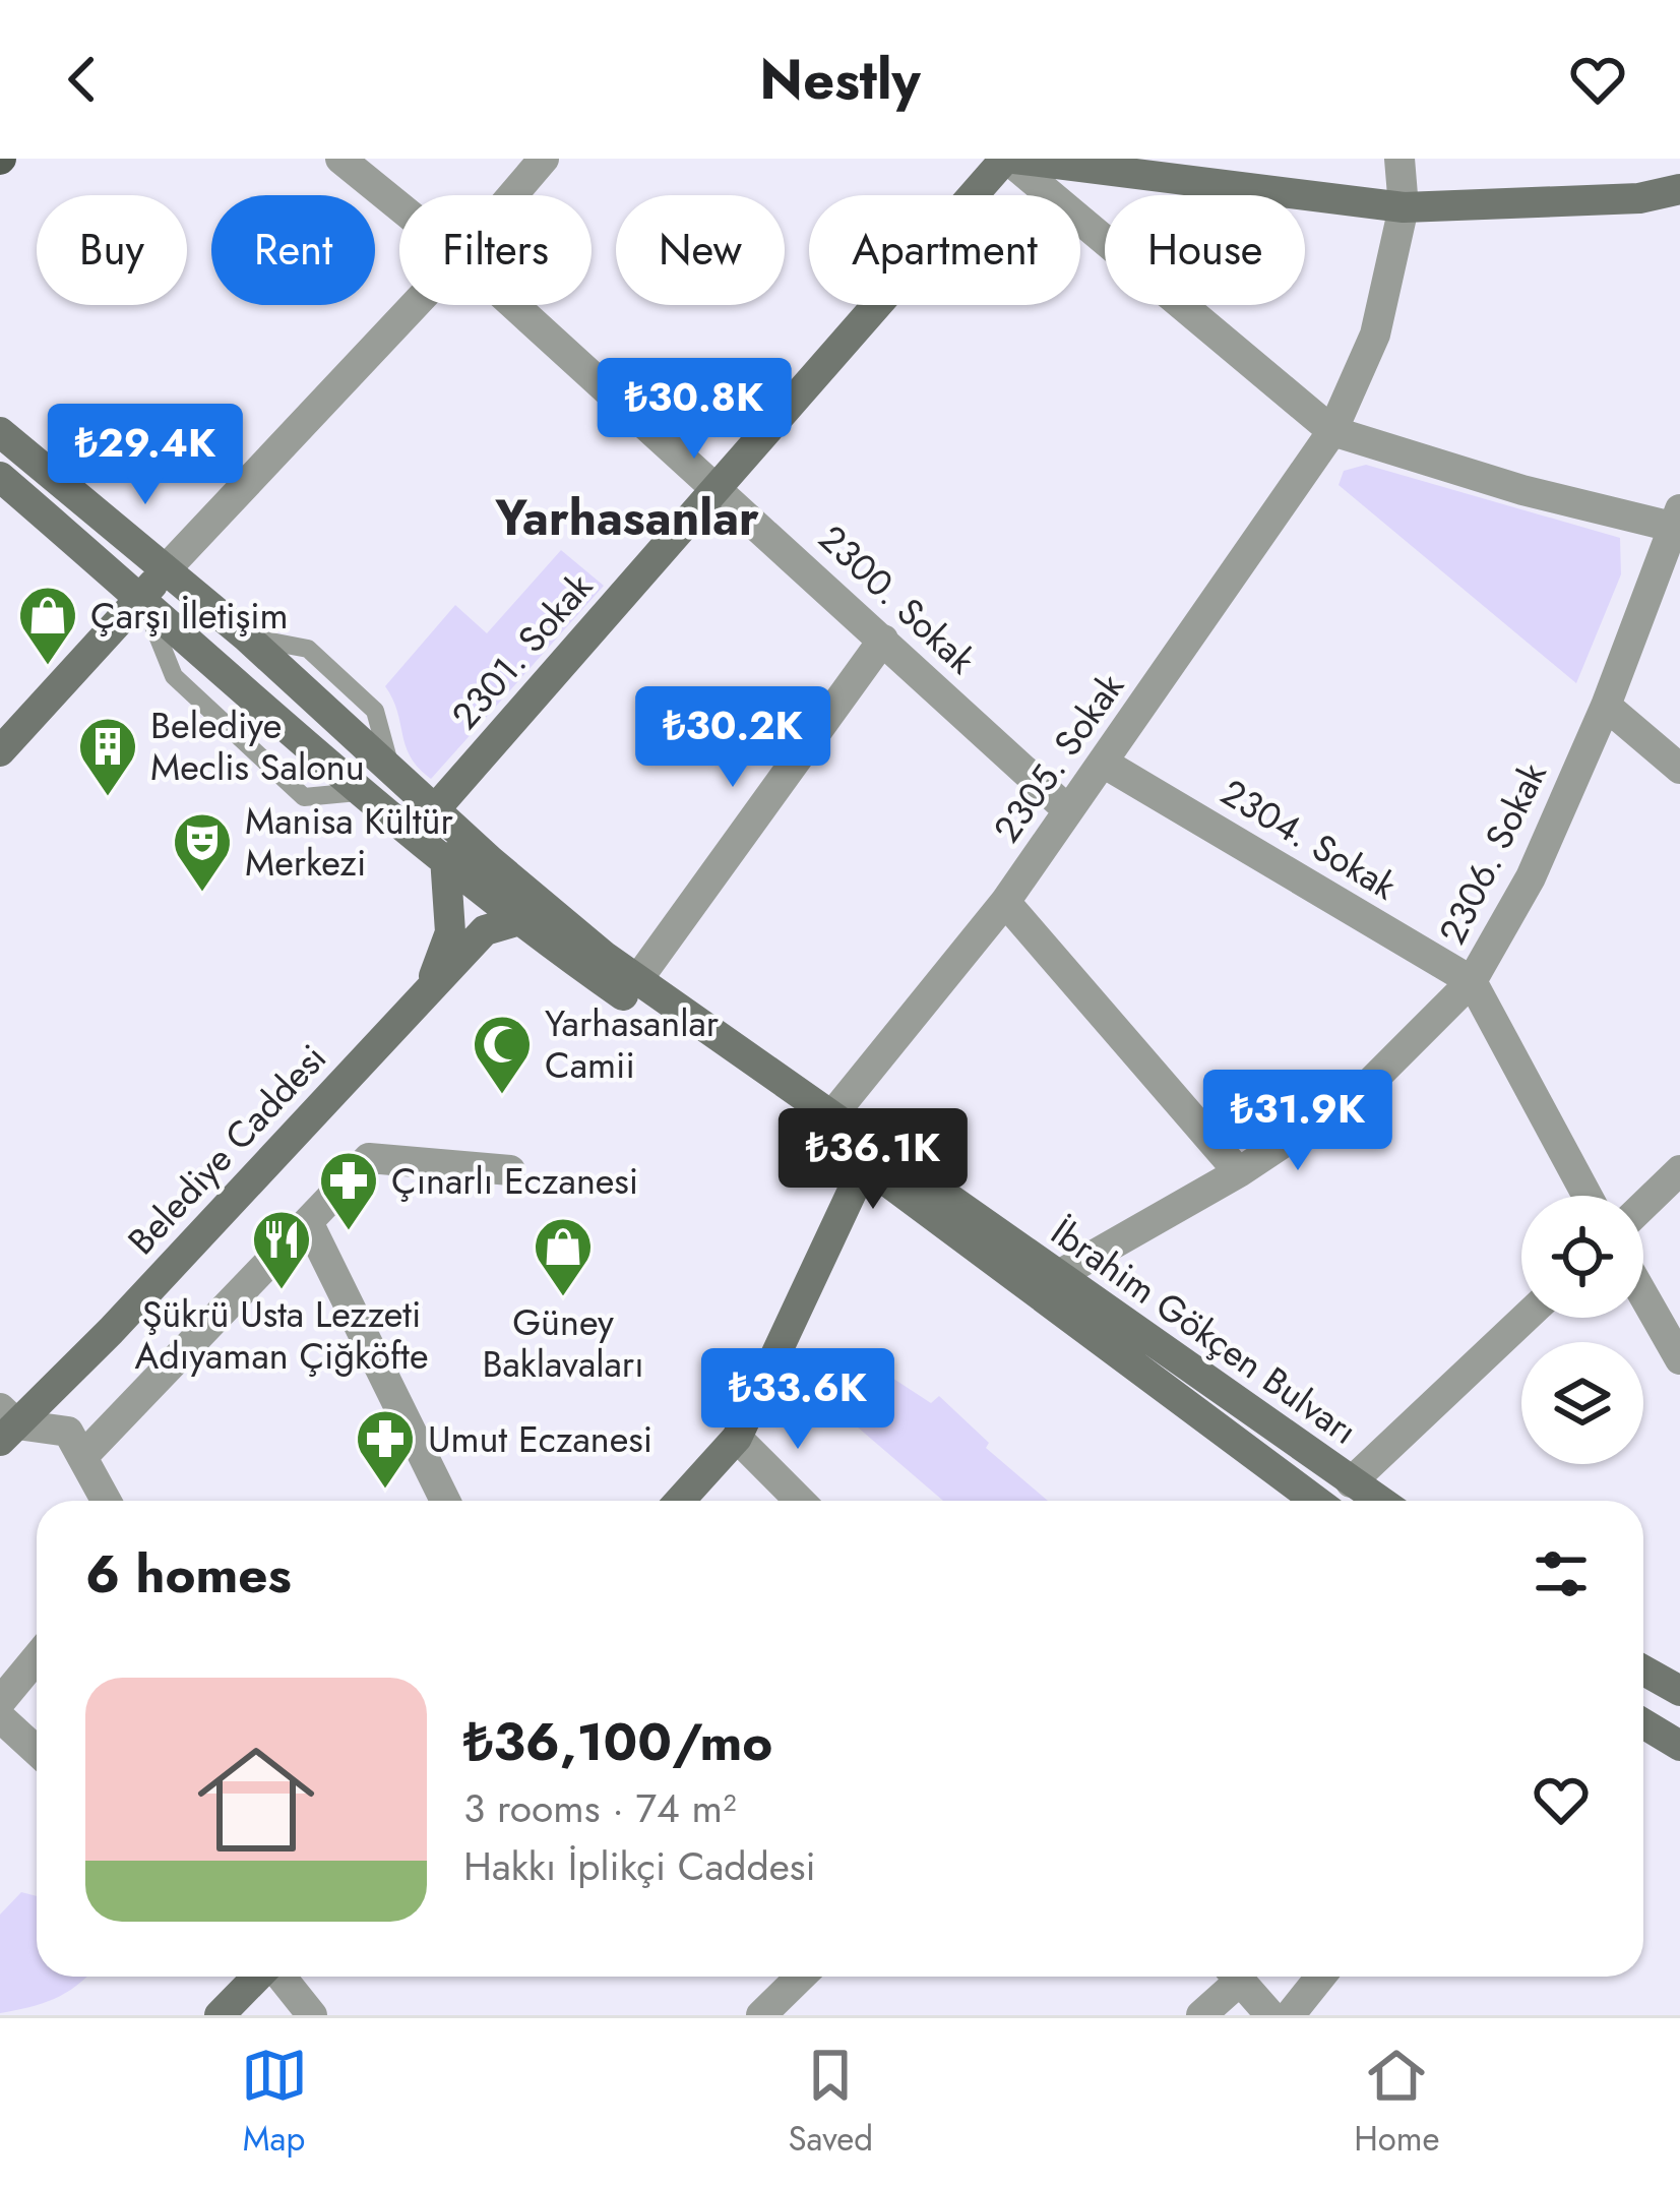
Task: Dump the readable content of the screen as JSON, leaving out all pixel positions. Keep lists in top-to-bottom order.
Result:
{
  "streets": {
    "main road": ["2301. Sokak", "Belediye Caddesi", "İbrahim Gökçen Bulvarı"],
    "street": [
      "2300. Sokak",
      "2305. Sokak",
      "2304. Sokak",
      "2306. Sokak"
    ]
  },
  "crossings": [
    ["2300. Sokak", "2301. Sokak"],
    ["2300. Sokak", "2305. Sokak"],
    ["2301. Sokak", "İbrahim Gökçen Bulvarı"],
    ["2305. Sokak", "2304. Sokak"],
    ["2305. Sokak", "İbrahim Gökçen Bulvarı"],
    ["2304. Sokak", "2306. Sokak"],
    ["Belediye Caddesi", "İbrahim Gökçen Bulvarı"]
  ],
  "districts": ["Yarhasanlar"],
  "places": {
    "shop": ["Çarşı İletişim", "Güney Baklavaları"],
    "building": ["Belediye Meclis Salonu"],
    "theatre": ["Manisa Kültür Merkezi"],
    "mosque": ["Yarhasanlar Camii"],
    "pharmacy": ["Çınarlı Eczanesi", "Umut Eczanesi"],
    "restaurant": ["Şükrü Usta Lezzeti Adıyaman Çiğköfte"]
  },
  "page": {
    "header": "Nestly",
    "chip": [
      "Buy",
      "Rent",
      "Filters",
      "New",
      "Apartment",
      "House"
    ],
    "price": [
      "₺30.8K",
      "₺29.4K",
      "₺30.2K",
      "₺31.9K",
      "₺36.1K",
      "₺33.6K"
    ],
    "heading": "6 homes",
    "list": [
      {
        "name": "₺36,100/mo",
        "note": "3 rooms · 74 m² · Hakkı İplikçi Caddesi"
      }
    ],
    "tabs": ["Map", "Saved", "Home"]
  }
}
